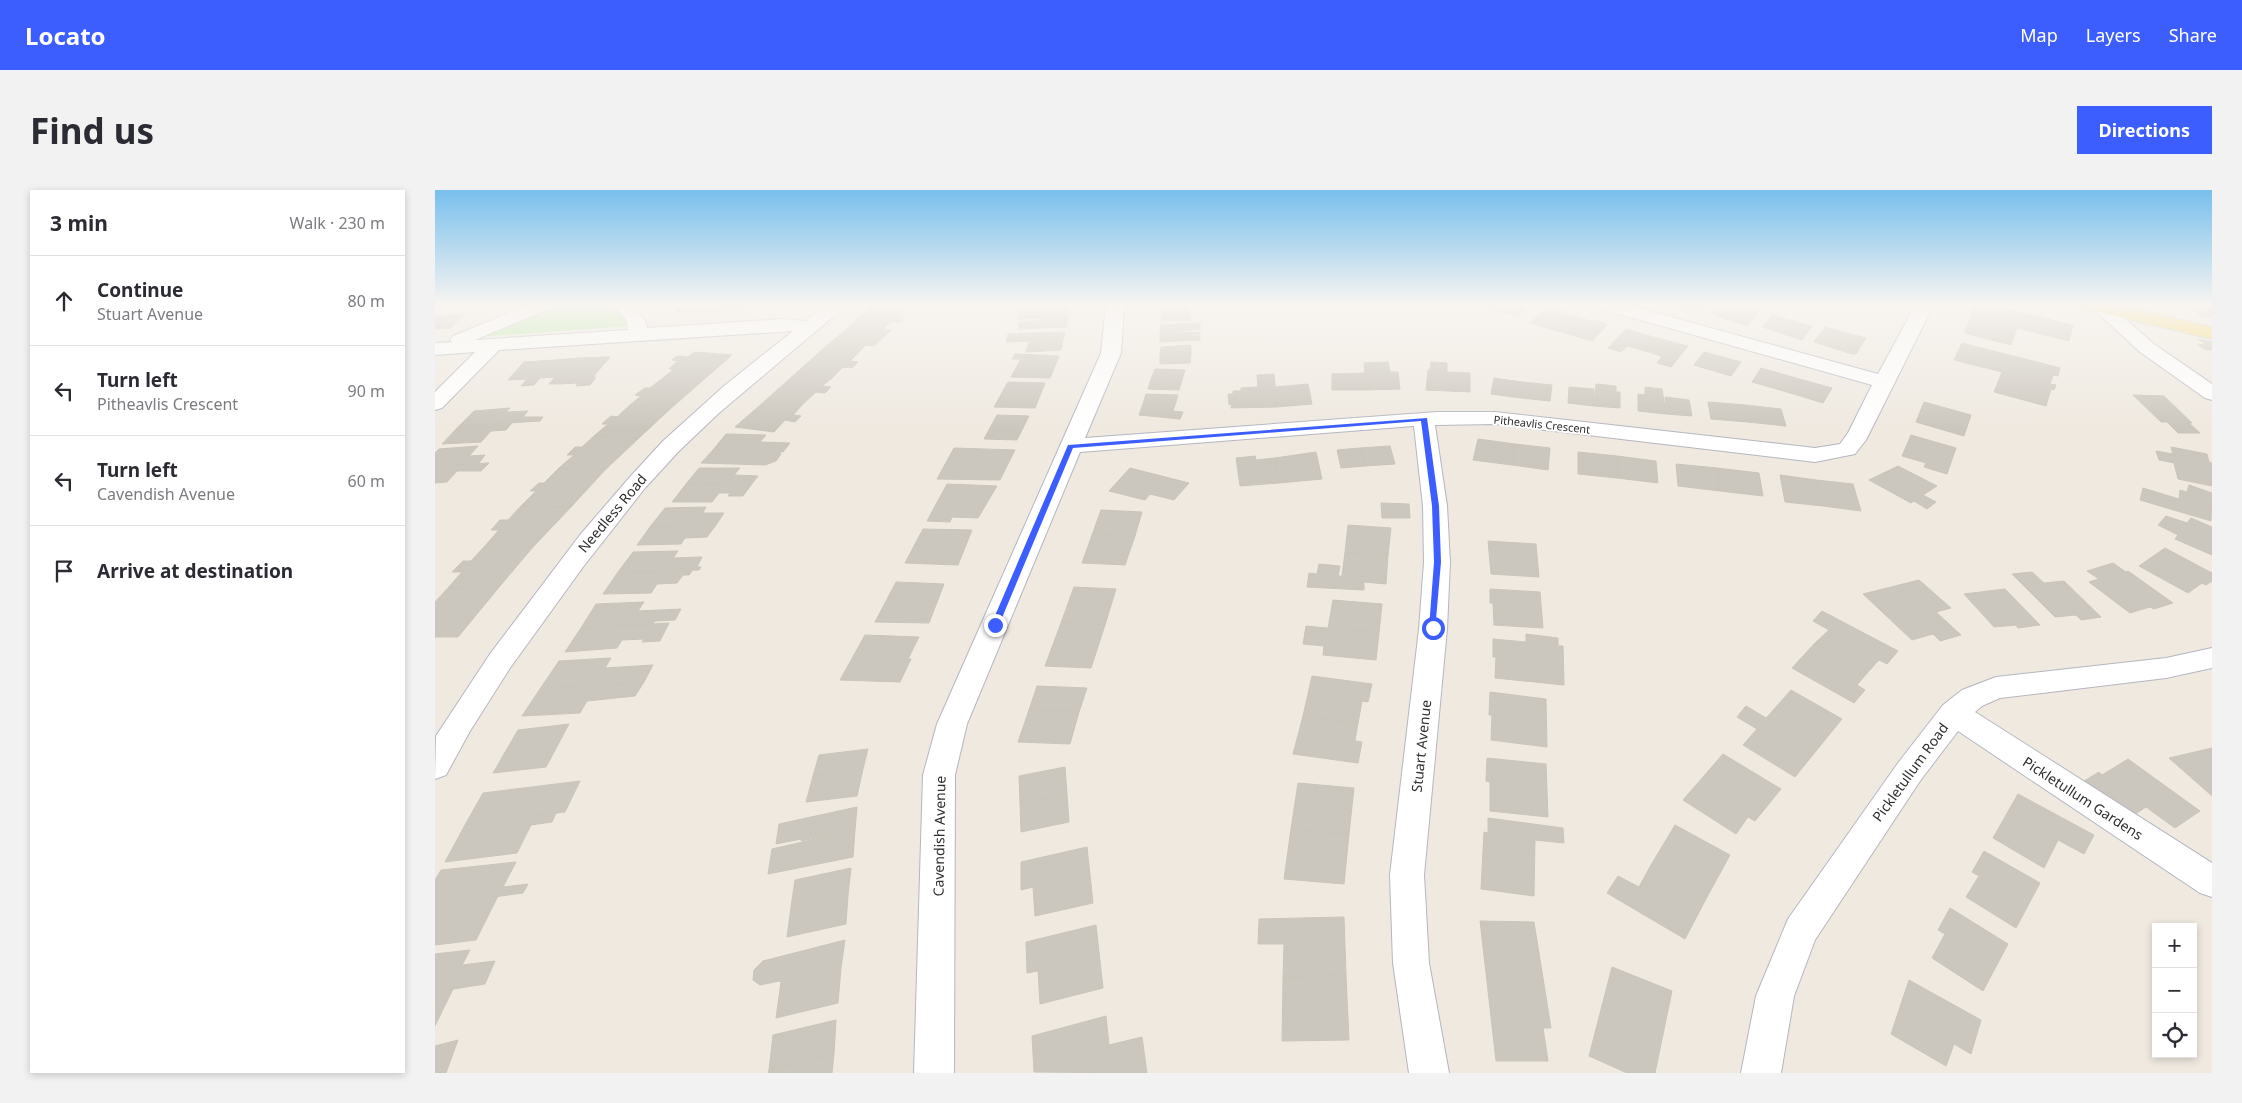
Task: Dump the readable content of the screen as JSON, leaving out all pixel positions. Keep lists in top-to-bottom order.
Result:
{
  "streets": {
    "street": [
      "Pitheavlis Crescent",
      "Needless Road",
      "Stuart Avenue",
      "Pickletullum Road",
      "Pickletullum Gardens",
      "Cavendish Avenue"
    ]
  },
  "crossings": [
    ["Pitheavlis Crescent", "Stuart Avenue"],
    ["Pitheavlis Crescent", "Cavendish Avenue"],
    ["Pickletullum Road", "Pickletullum Gardens"]
  ],
  "page": {
    "header": "Locato",
    "nav": ["Map", "Layers", "Share"],
    "buttons": "Directions",
    "title": "Find us",
    "heading": ["3 min", "Walk · 230 m"],
    "list": [
      ["Continue", "Stuart Avenue", "80 m"],
      ["Turn left", "Pitheavlis Crescent", "90 m"],
      ["Turn left", "Cavendish Avenue", "60 m"],
      "Arrive at destination"
    ],
    "map_buttons": ["+", "−"]
  }
}
